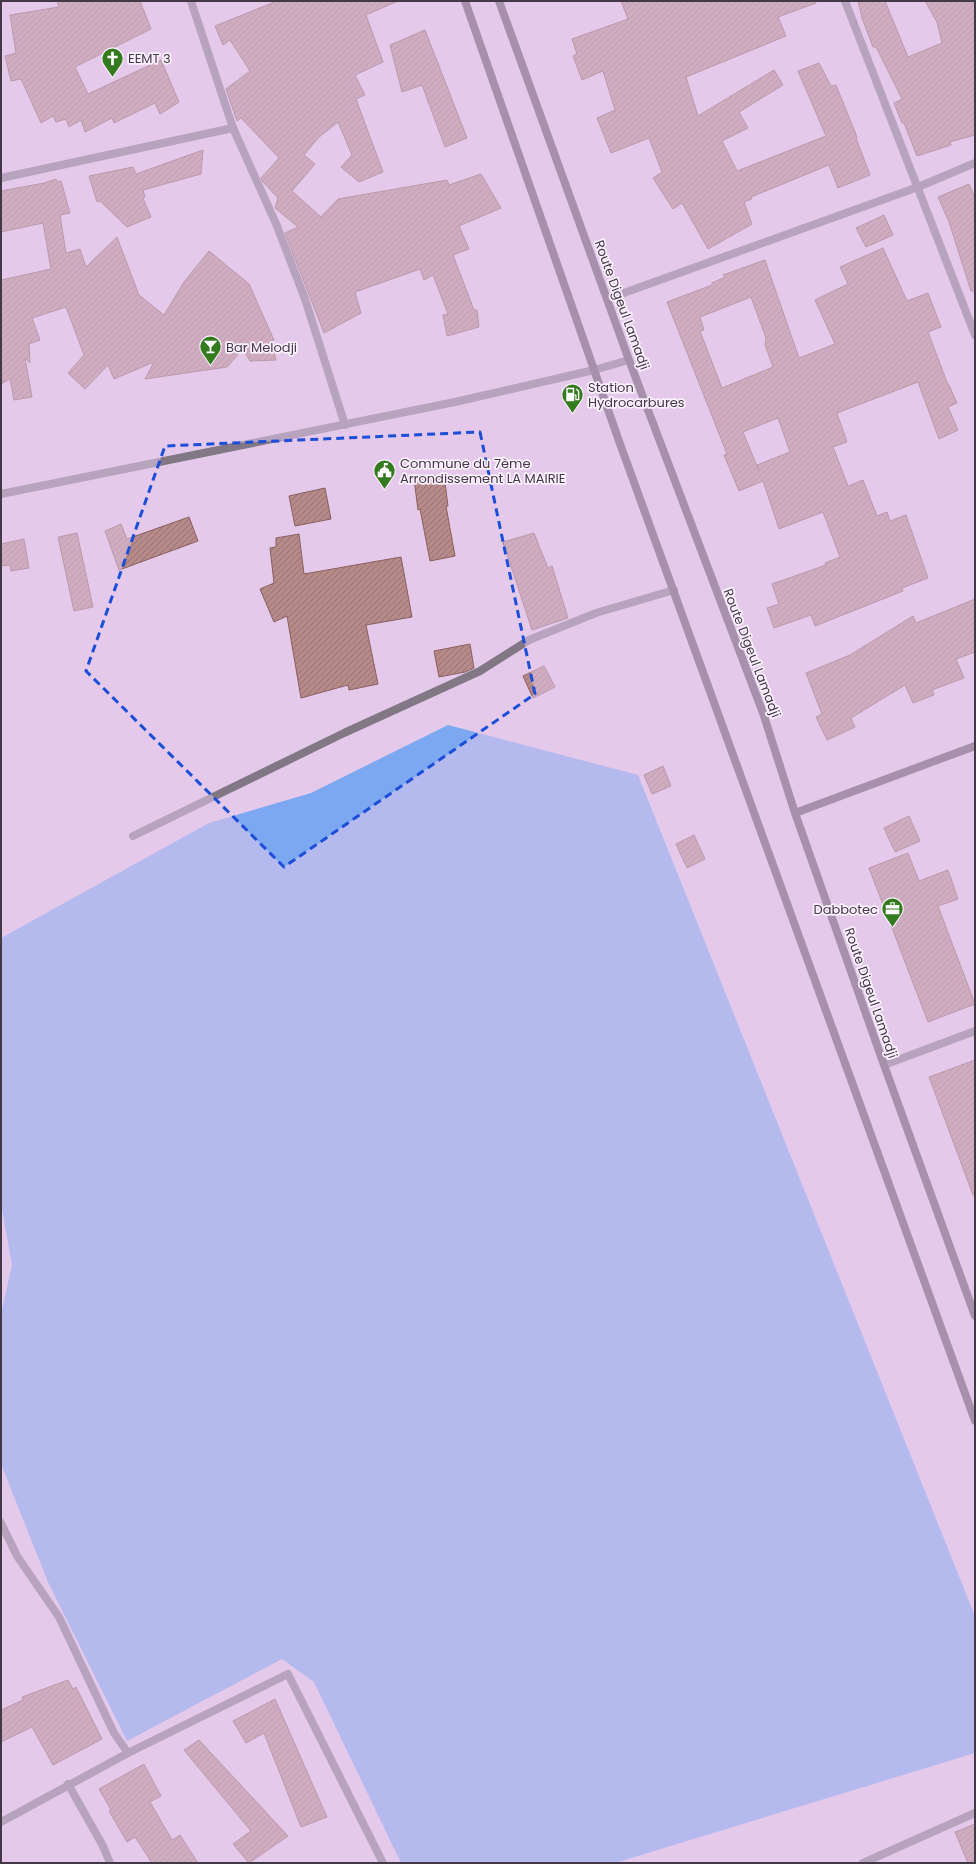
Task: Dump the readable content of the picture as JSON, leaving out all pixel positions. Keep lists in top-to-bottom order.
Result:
{
  "streets": {
    "main road": ["Route Digeul Lamadji"]
  },
  "places": {
    "church": ["EEMT 3"],
    "bar": ["Bar Melodji"],
    "fuel station": ["Station Hydrocarbures"],
    "public building": ["Commune du 7ème Arrondissement LA MAIRIE"],
    "office": ["Dabbotec"]
  }
}
